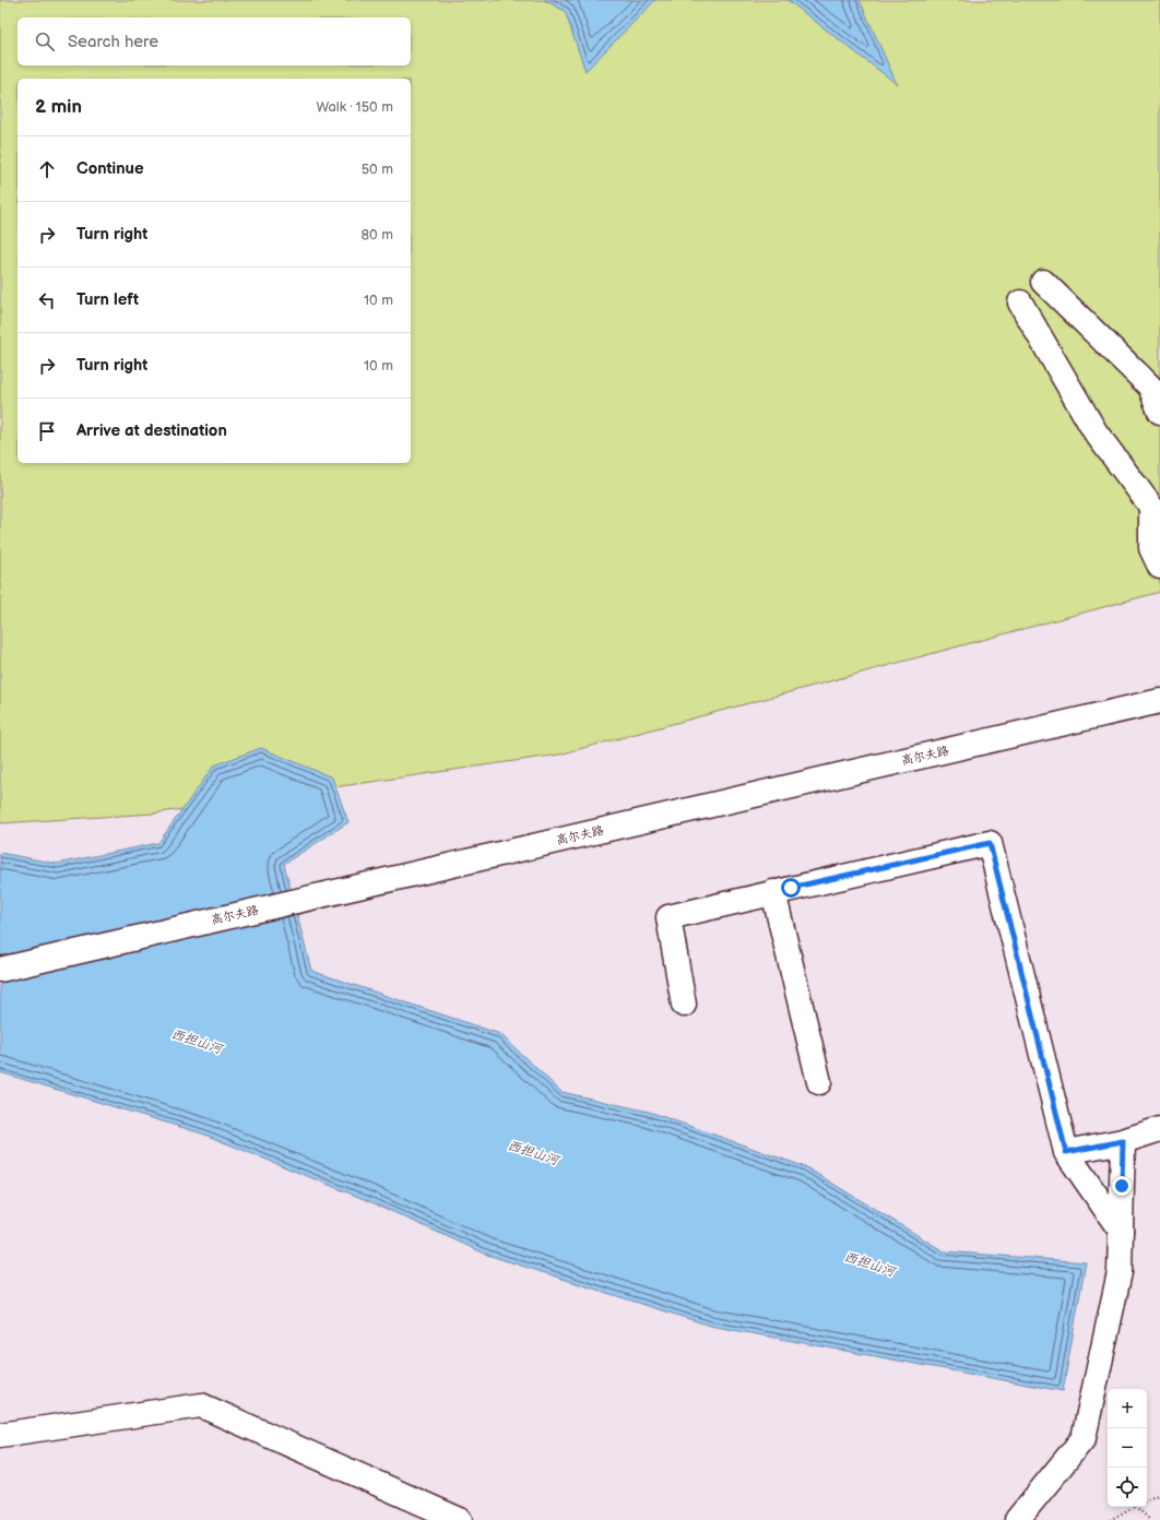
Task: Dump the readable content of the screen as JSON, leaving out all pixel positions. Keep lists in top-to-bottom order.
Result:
{
  "streets": {
    "street": ["高尔夫路"]
  },
  "water": ["西担山河"],
  "page": {
    "search": "Search here",
    "heading": ["2 min", "Walk · 150 m"],
    "list": [
      ["Continue", "50 m"],
      ["Turn right", "80 m"],
      ["Turn left", "10 m"],
      ["Turn right", "10 m"],
      "Arrive at destination"
    ],
    "map_buttons": ["+", "−"]
  }
}
